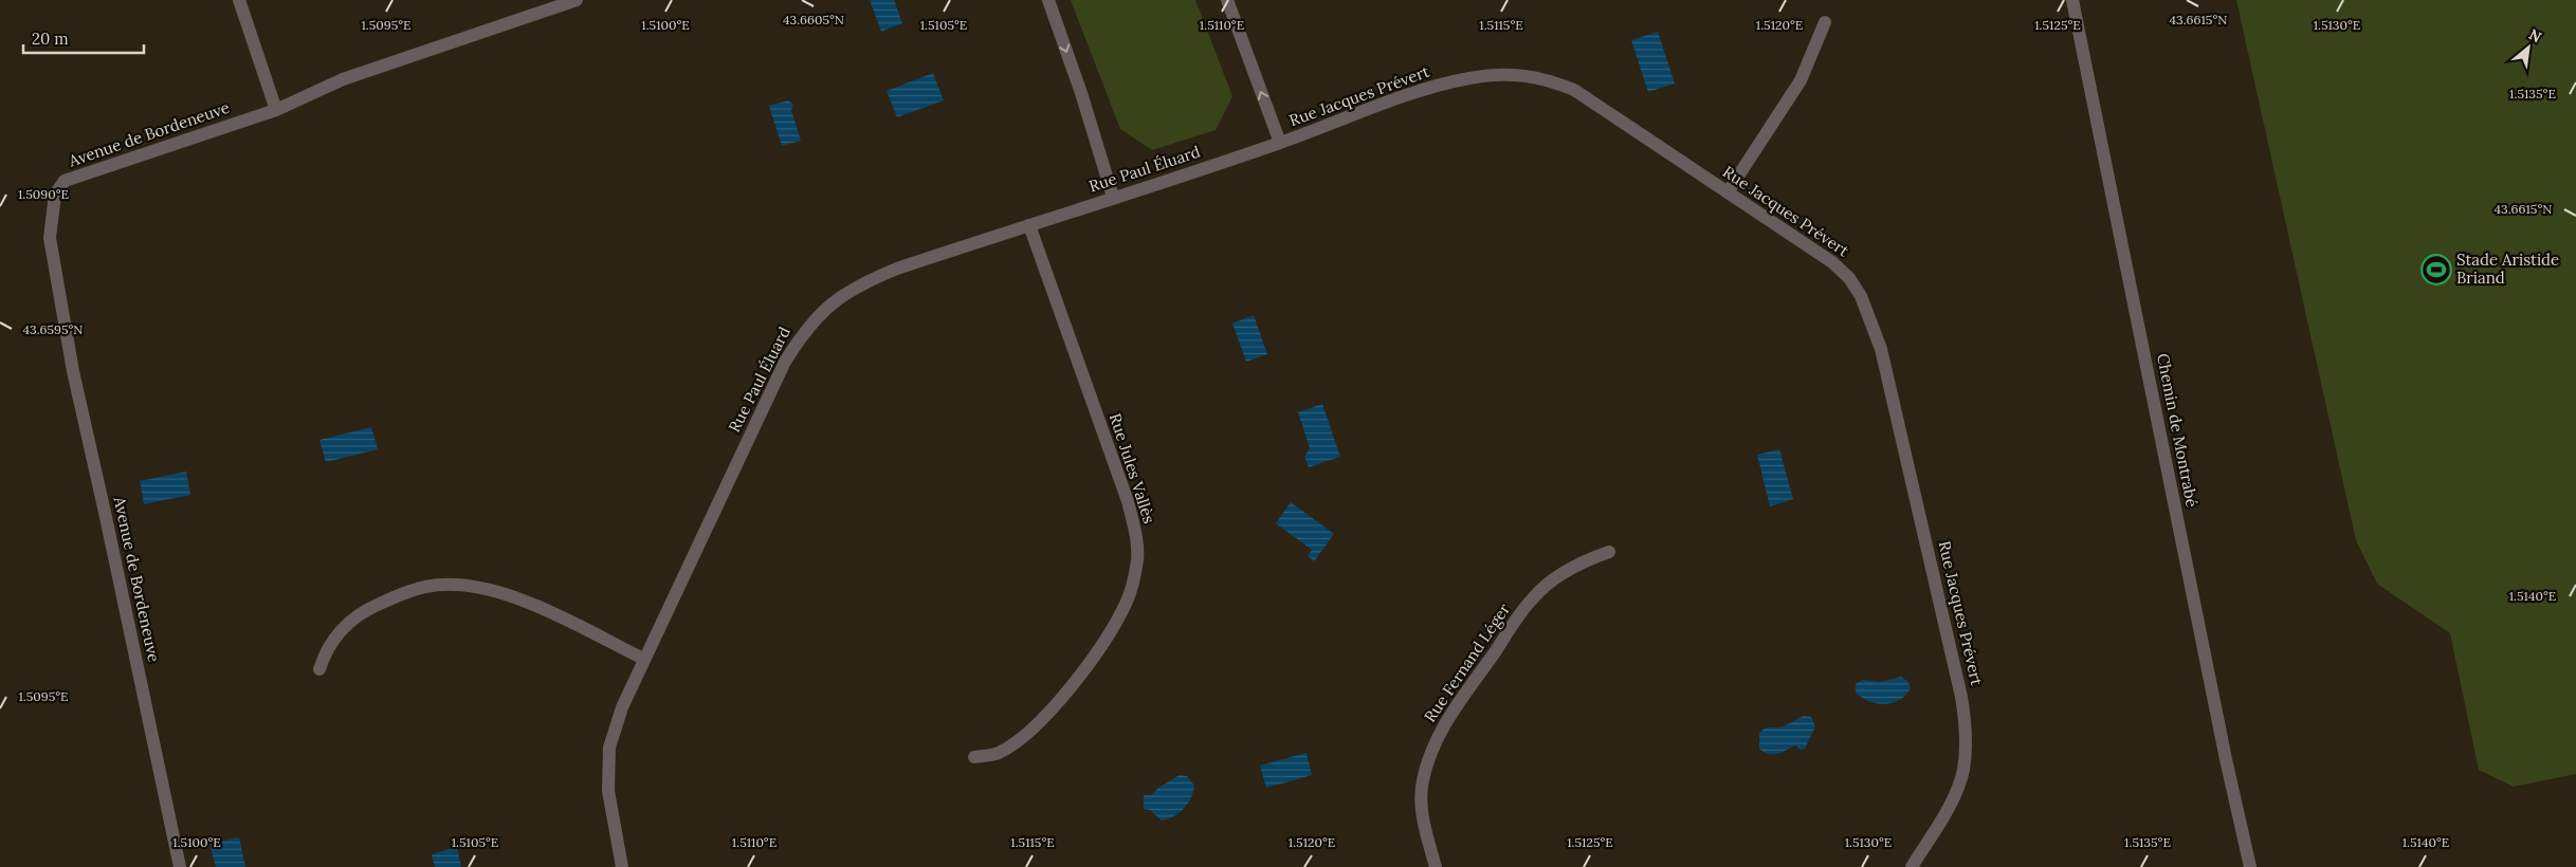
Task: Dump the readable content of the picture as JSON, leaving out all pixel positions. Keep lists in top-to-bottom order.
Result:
{
  "streets": {
    "street": [
      "Rue Jacques Prévert",
      "Avenue de Bordeneuve",
      "Rue Paul Éluard",
      "Chemin de Montrabé",
      "Rue Jules Vallès",
      "Rue Fernand Léger"
    ]
  },
  "crossings": [
    ["Rue Jacques Prévert", "Rue Paul Éluard"],
    ["Rue Paul Éluard", "Rue Jules Vallès"]
  ],
  "places": {
    "sports": ["Stade Aristide Briand"]
  },
  "scale_bar": "20 m",
  "north": "top right",
  "coordinates": [
    "43.6605°N",
    "43.6615°N",
    "1.5095°E",
    "1.5100°E",
    "1.5105°E",
    "1.5110°E",
    "1.5115°E",
    "1.5120°E",
    "1.5125°E",
    "1.5130°E",
    "1.5135°E",
    "1.5090°E",
    "43.6595°N",
    "1.5140°E"
  ]
}
